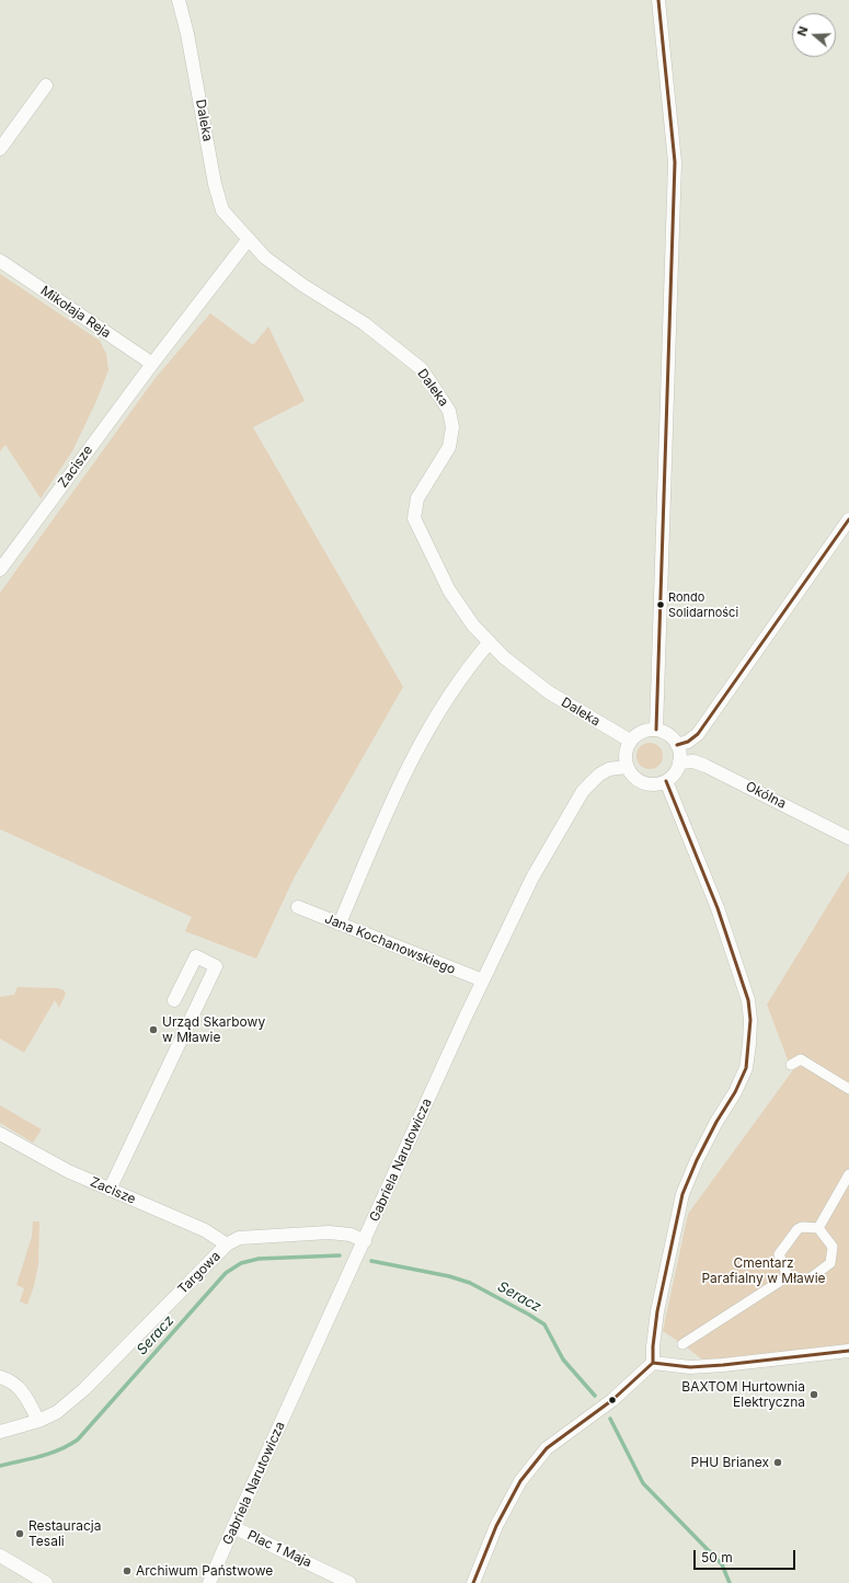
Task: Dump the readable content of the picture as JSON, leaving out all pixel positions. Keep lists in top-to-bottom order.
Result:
{
  "streets": {
    "street": [
      "Daleka",
      "Mikołaja Reja",
      "Zacisze",
      "Okólna",
      "Jana Kochanowskiego",
      "Gabriela Narutowicza",
      "Targowa",
      "Plac 1 Maja"
    ]
  },
  "crossings": [
    ["Daleka", "Zacisze"],
    ["Daleka", "Okólna"],
    ["Daleka", "Gabriela Narutowicza"],
    ["Mikołaja Reja", "Zacisze"],
    ["Zacisze", "Targowa"],
    ["Okólna", "Gabriela Narutowicza"],
    ["Jana Kochanowskiego", "Gabriela Narutowicza"],
    ["Gabriela Narutowicza", "Targowa"],
    ["Gabriela Narutowicza", "Plac 1 Maja"]
  ],
  "water": ["Seracz"],
  "parks": ["Cmentarz Parafialny w Mławie"],
  "places": [
    "Rondo Solidarności",
    "Urząd Skarbowy w Mławie",
    "BAXTOM Hurtownia Elektryczna",
    "PHU Brianex",
    "Restauracja Tesali",
    "Archiwum Państwowe"
  ],
  "scale_bar": "50 m",
  "north": "left"
}
